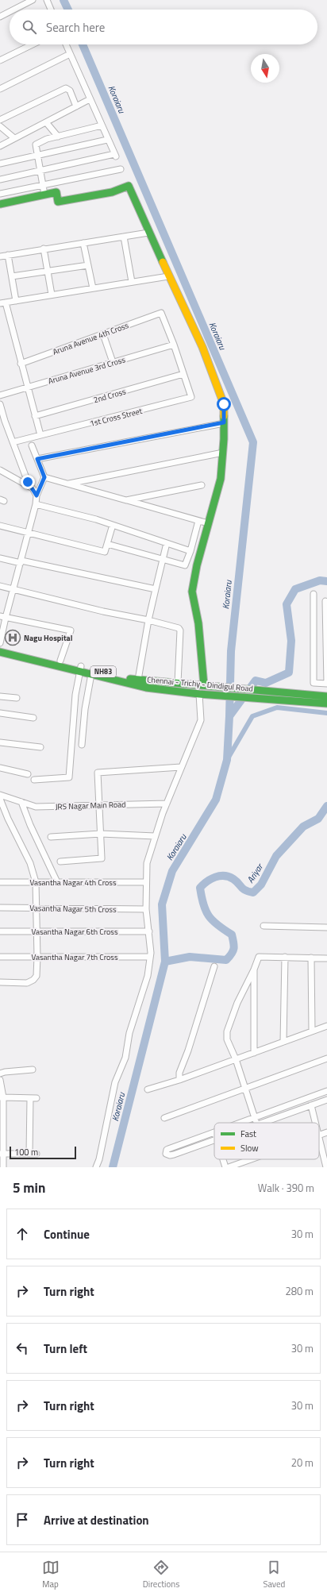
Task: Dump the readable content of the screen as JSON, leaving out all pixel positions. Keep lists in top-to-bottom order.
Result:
{
  "streets": {
    "main road": ["NH83", "Chennai - Trichy - Dindigul Road"],
    "street": [
      "Aruna Avenue 4th Cross",
      "Aruna Avenue 3rd Cross",
      "2nd Cross",
      "1st Cross Street",
      "JRS Nagar Main Road",
      "Vasantha Nagar 4th Cross",
      "Vasantha Nagar 5th Cross",
      "Vasantha Nagar 6th Cross",
      "Vasantha Nagar 7th Cross"
    ]
  },
  "crossings": [
    ["Aruna Avenue 4th Cross", "Aruna Avenue 3rd Cross"],
    ["2nd Cross", "1st Cross Street"]
  ],
  "water": ["Koraiaru", "Ariyar"],
  "places": {
    "hospital": ["Nagu Hospital"]
  },
  "legend": ["Fast", "Slow"],
  "scale_bar": "100 m",
  "north": "bottom",
  "page": {
    "search": "Search here",
    "scale": "100 m",
    "heading": ["5 min", "Walk · 390 m"],
    "list": [
      ["Continue", "30 m"],
      ["Turn right", "280 m"],
      ["Turn left", "30 m"],
      ["Turn right", "30 m"],
      ["Turn right", "20 m"],
      "Arrive at destination"
    ],
    "nav": ["Map", "Directions", "Saved"]
  }
}
